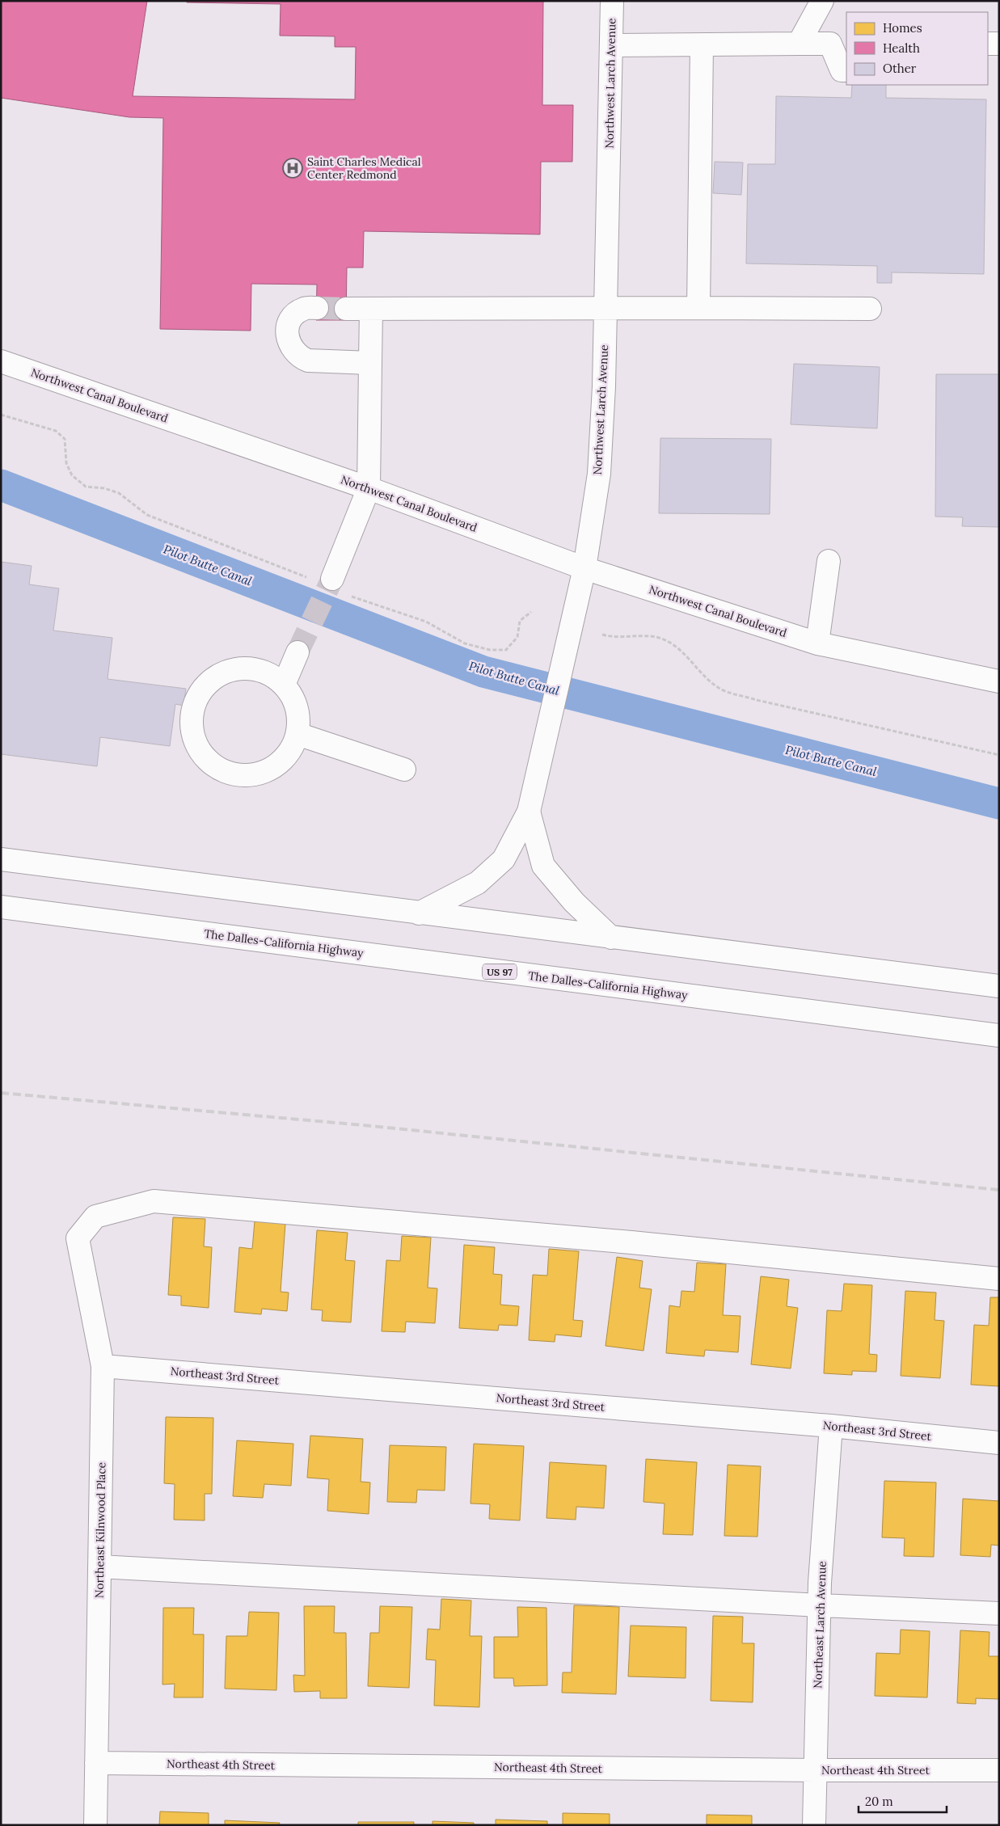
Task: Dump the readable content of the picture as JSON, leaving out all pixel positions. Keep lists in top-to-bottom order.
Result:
{
  "streets": {
    "main road": [
      "Northwest Larch Avenue",
      "Northwest Canal Boulevard",
      "The Dalles-California Highway",
      "US 97",
      "Northeast 3rd Street",
      "Northeast Kilnwood Place",
      "Northeast Larch Avenue",
      "Northeast 4th Street"
    ]
  },
  "crossings": [
    ["Northwest Larch Avenue", "Northwest Canal Boulevard"],
    ["Northeast 3rd Street", "Northeast Kilnwood Place"],
    ["Northeast 3rd Street", "Northeast Larch Avenue"],
    ["Northeast Kilnwood Place", "Northeast 4th Street"],
    ["Northeast Larch Avenue", "Northeast 4th Street"]
  ],
  "water": ["Pilot Butte Canal"],
  "places": {
    "hospital": ["Saint Charles Medical Center Redmond"]
  },
  "legend": ["Homes", "Health", "Other"],
  "scale_bar": "20 m"
}
